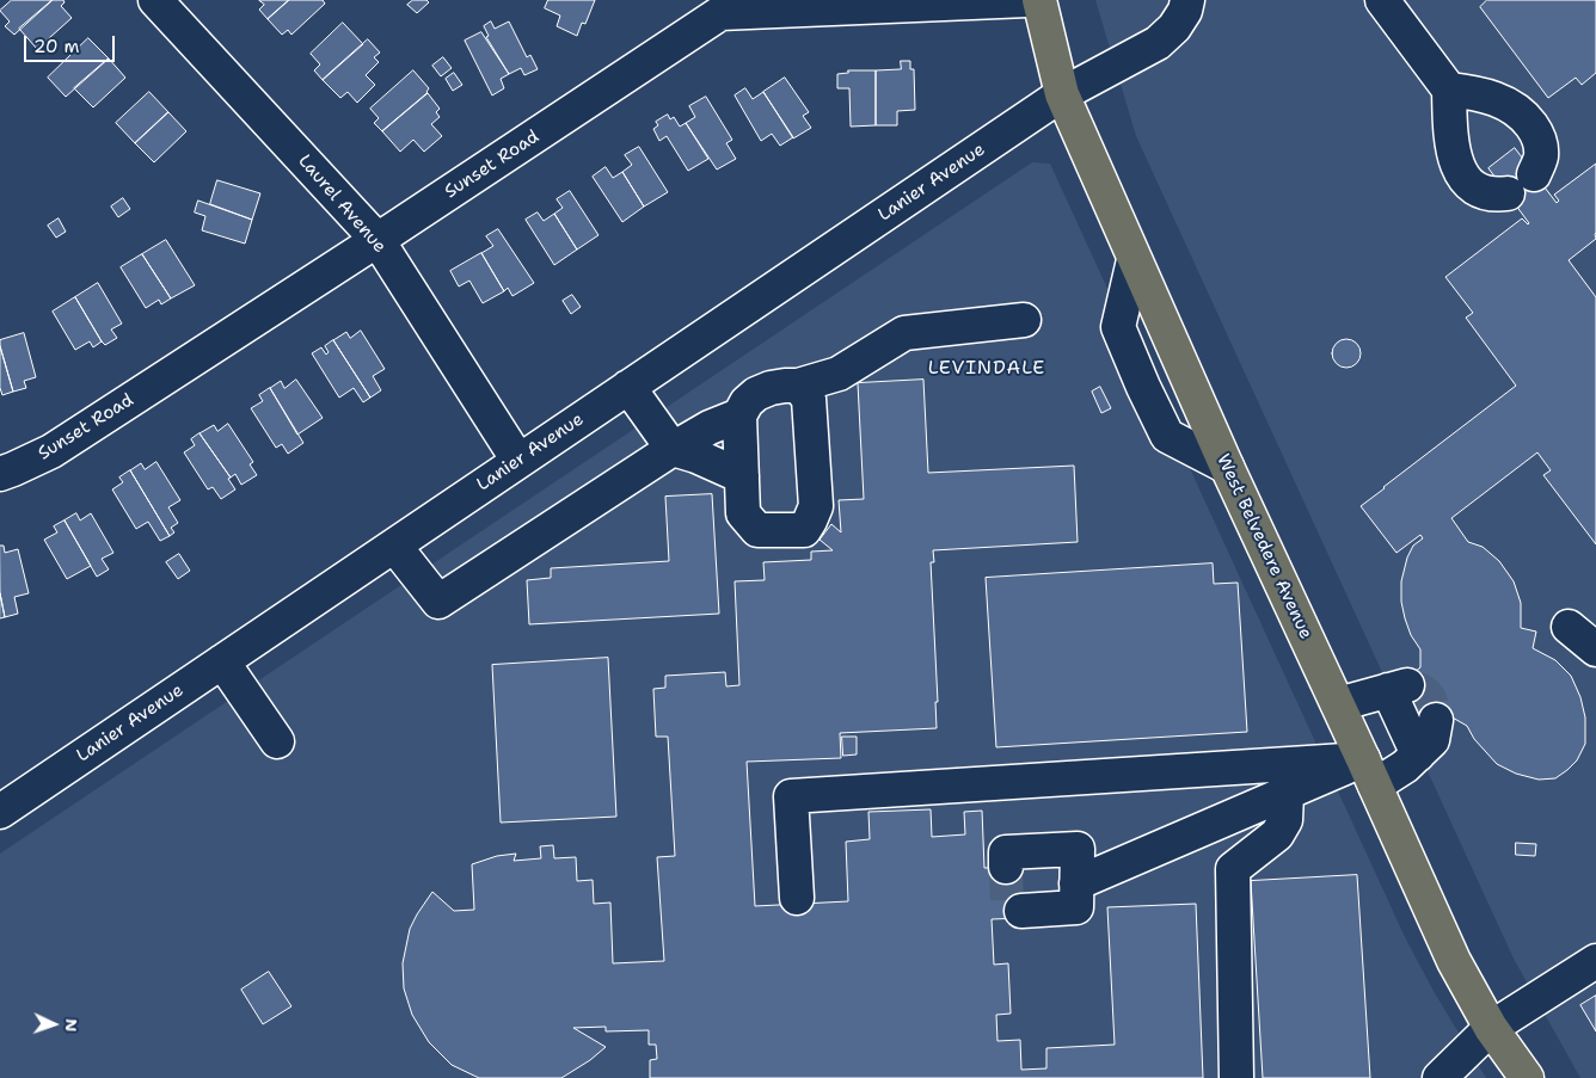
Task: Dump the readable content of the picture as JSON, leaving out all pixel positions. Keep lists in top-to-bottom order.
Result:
{
  "streets": {
    "main road": ["West Belvedere Avenue"],
    "street": ["Sunset Road", "Lanier Avenue", "Laurel Avenue"]
  },
  "crossings": [
    ["Sunset Road", "Laurel Avenue"],
    ["Lanier Avenue", "Laurel Avenue"],
    ["Lanier Avenue", "West Belvedere Avenue"]
  ],
  "districts": ["LEVINDALE"],
  "scale_bar": "20 m",
  "north": "right"
}
